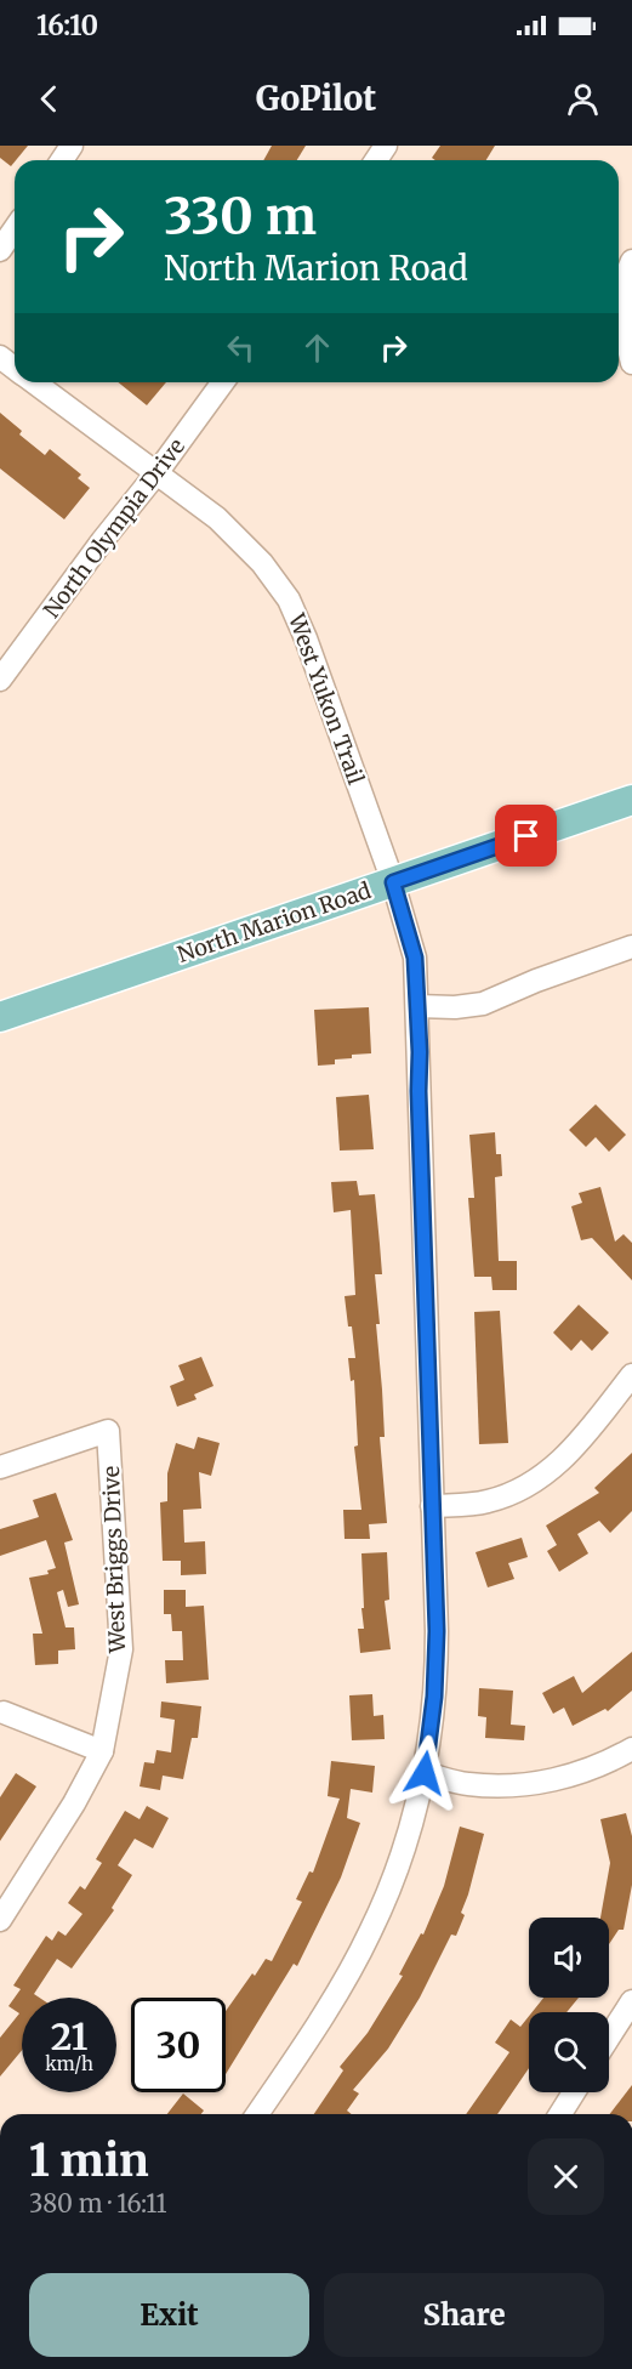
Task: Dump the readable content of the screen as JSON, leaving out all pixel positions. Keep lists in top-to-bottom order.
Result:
{
  "streets": {
    "main road": ["North Marion Road"],
    "street": ["North Olympia Drive", "West Yukon Trail", "West Briggs Drive"]
  },
  "crossings": [
    ["North Olympia Drive", "West Yukon Trail"],
    ["West Yukon Trail", "North Marion Road"]
  ],
  "page": {
    "status": "16:10",
    "header": "GoPilot",
    "turn": ["330 m", "North Marion Road"],
    "speed": "21 km/h",
    "limit": "30",
    "heading": ["1 min", "380 m · 16:11"],
    "buttons": ["Exit", "Share"]
  }
}
